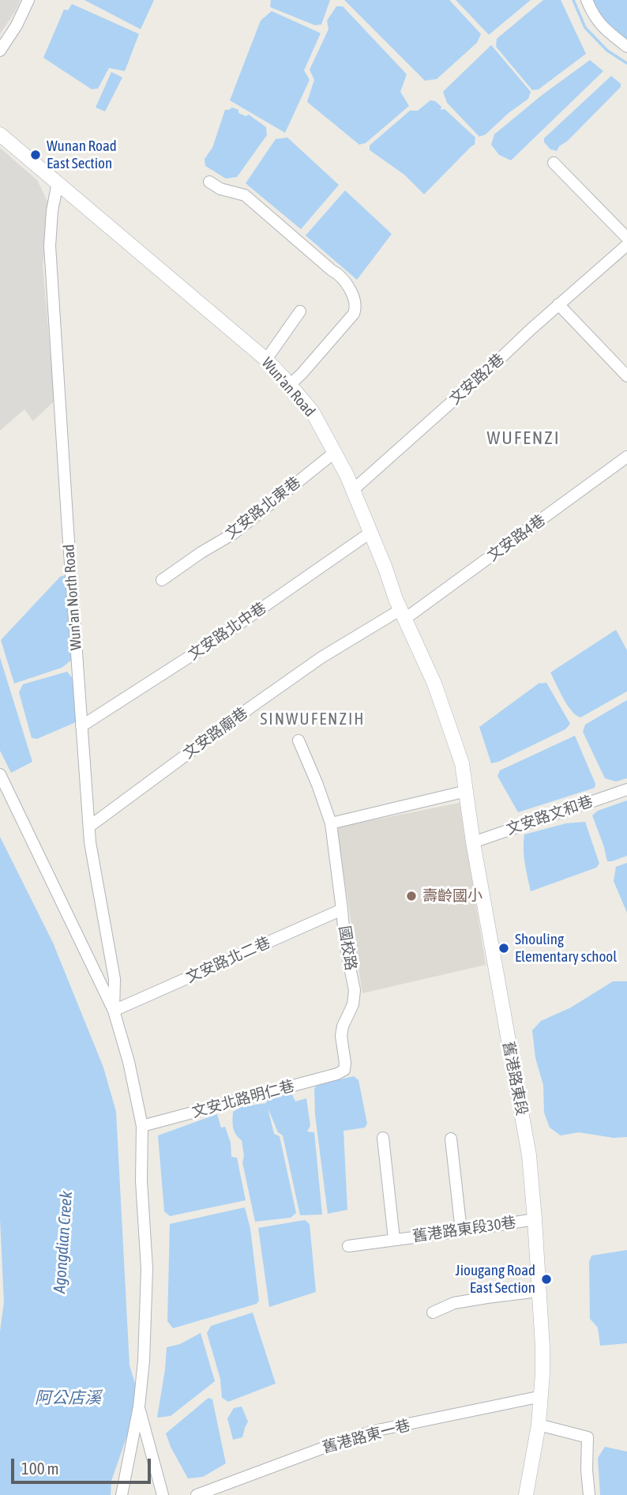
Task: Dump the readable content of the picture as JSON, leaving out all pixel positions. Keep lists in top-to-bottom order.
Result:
{
  "streets": {
    "street": [
      "文安路2巷",
      "Wun'an Road",
      "文安路北東巷",
      "文安路4巷",
      "Wun'an North Road",
      "文安路北中巷",
      "文安路廟巷",
      "文安路文和巷",
      "國校路",
      "文安路北二巷",
      "舊港路東段",
      "文安北路明仁巷",
      "舊港路東段30巷",
      "舊港路東一巷"
    ]
  },
  "crossings": [
    ["文安路2巷", "Wun'an Road"],
    ["Wun'an Road", "文安路北東巷"],
    ["Wun'an Road", "文安路4巷"],
    ["Wun'an Road", "Wun'an North Road"],
    ["Wun'an Road", "文安路北中巷"],
    ["Wun'an Road", "文安路廟巷"],
    ["Wun'an Road", "舊港路東段"],
    ["文安路4巷", "文安路廟巷"],
    ["Wun'an North Road", "文安路北中巷"],
    ["Wun'an North Road", "文安路廟巷"],
    ["Wun'an North Road", "文安路北二巷"],
    ["文安路文和巷", "舊港路東段"],
    ["國校路", "文安路北二巷"],
    ["國校路", "文安北路明仁巷"],
    ["舊港路東段", "舊港路東段30巷"],
    ["舊港路東段", "舊港路東一巷"]
  ],
  "districts": ["WUFENZI", "SINWUFENZIH"],
  "water": ["Agongdian Creek", "阿公店溪"],
  "places": [
    "Wunan Road East Section",
    "壽齡國小",
    "Shouling Elementary school",
    "Jiougang Road East Section"
  ],
  "scale_bar": "100 m"
}
